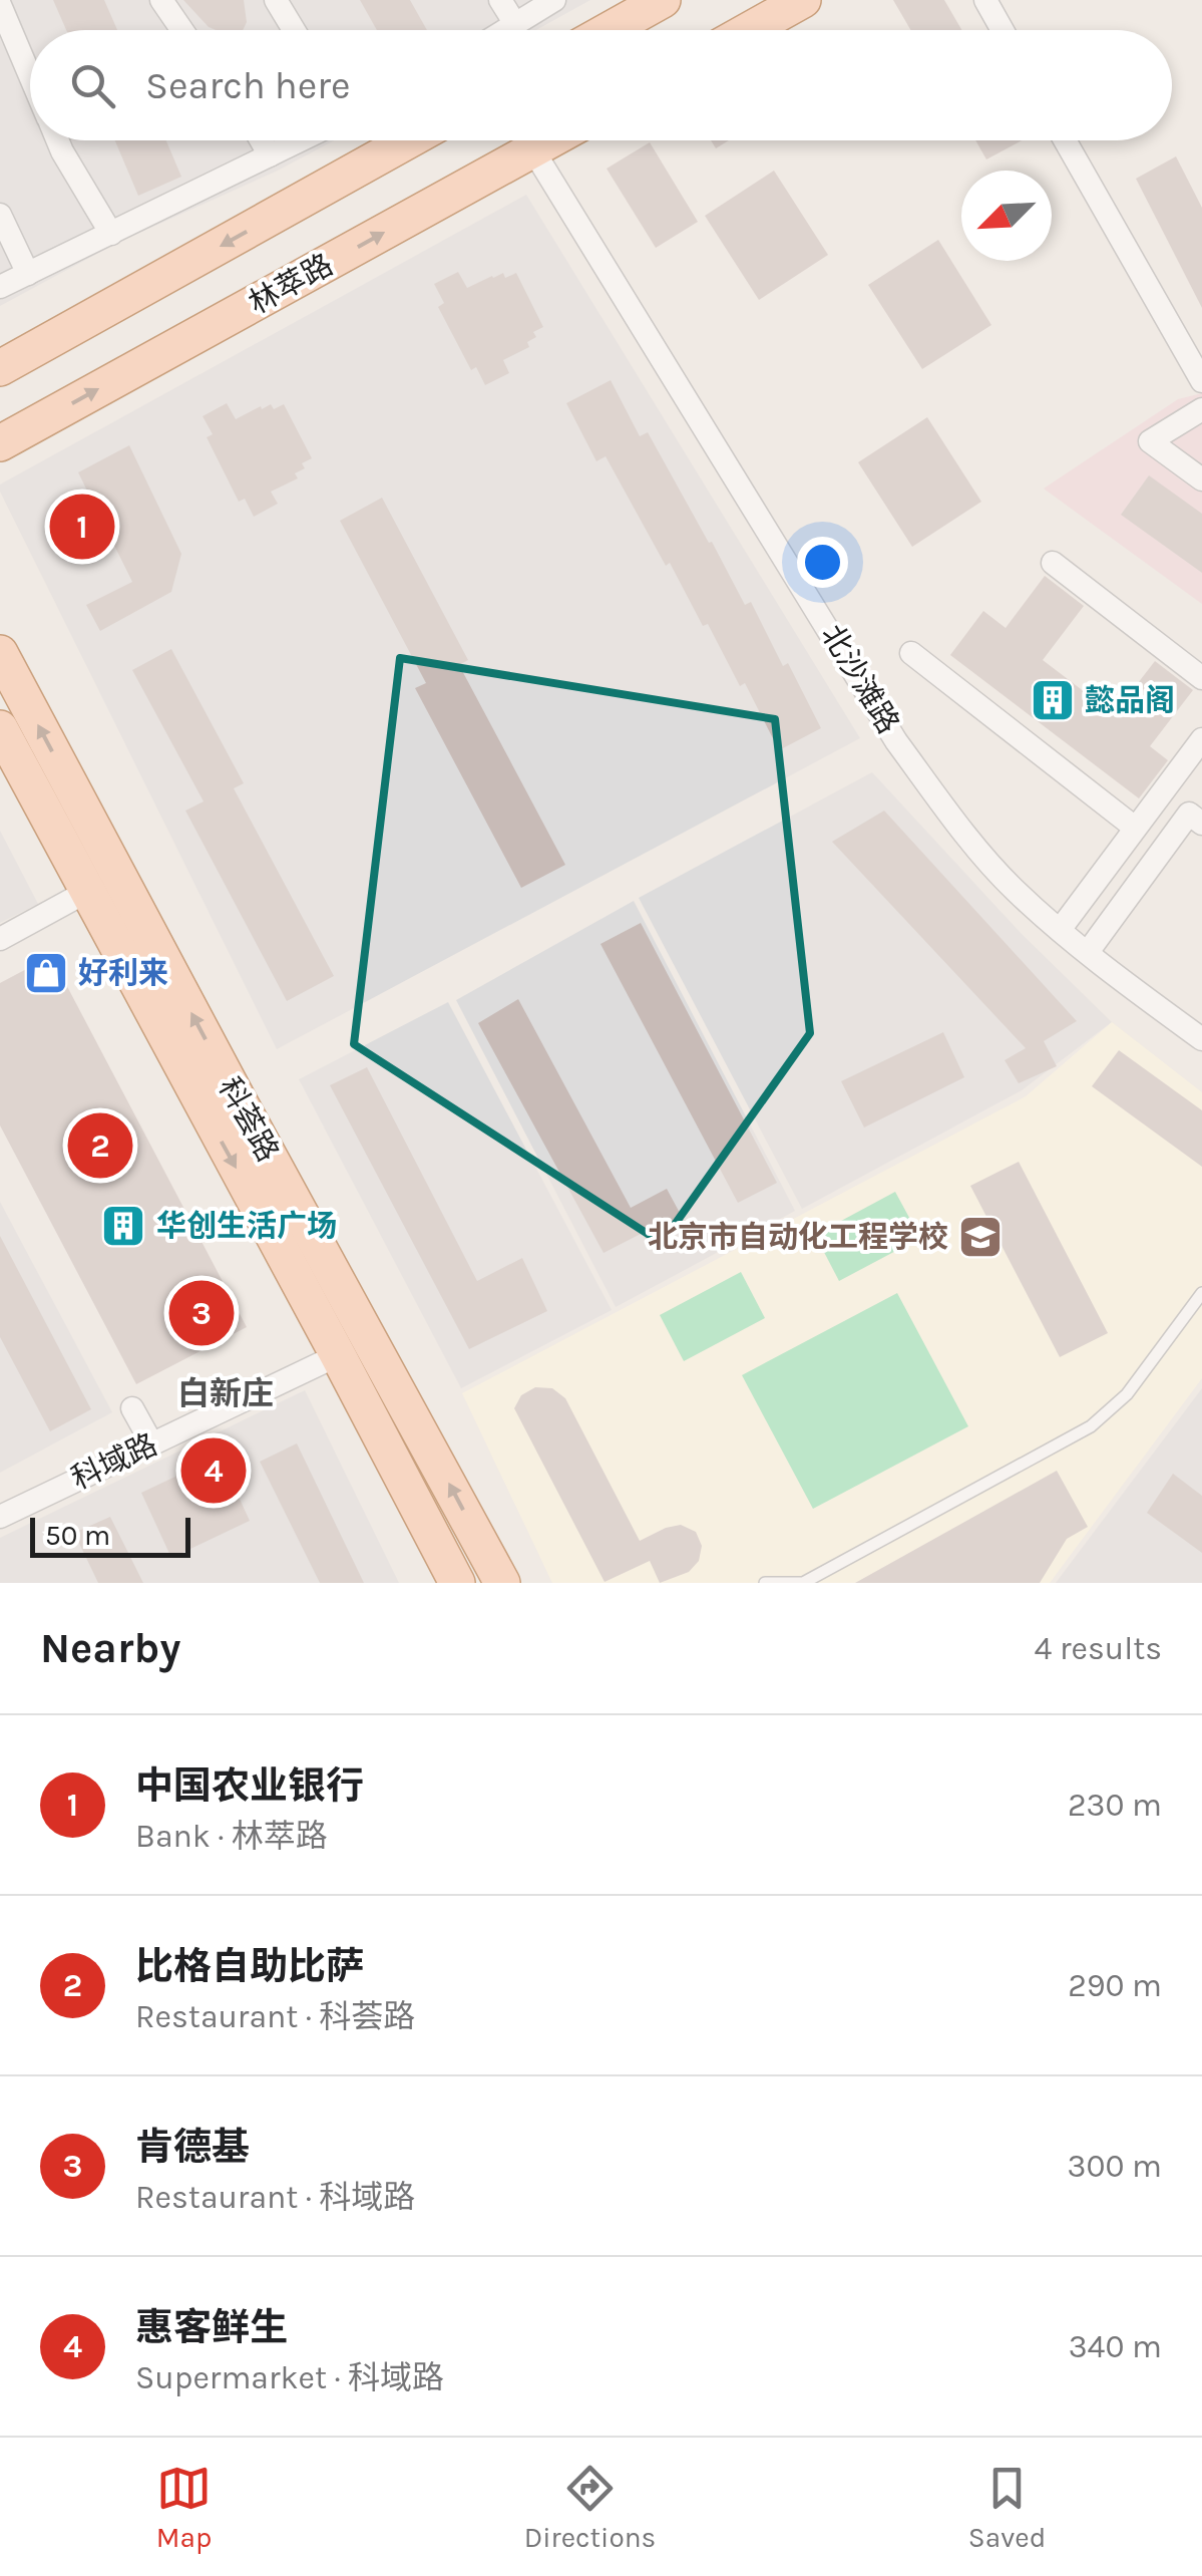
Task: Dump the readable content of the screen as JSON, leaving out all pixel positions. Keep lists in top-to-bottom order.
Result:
{
  "streets": {
    "main road": ["林萃路", "科荟路"],
    "street": ["北沙滩路", "科域路"]
  },
  "crossings": [
    ["林萃路", "北沙滩路"],
    ["科荟路", "科域路"]
  ],
  "districts": ["白新庄"],
  "places": {
    "building": ["懿品阁", "华创生活广场"],
    "shop": ["好利来"],
    "school or university": ["北京市自动化工程学校"]
  },
  "scale_bar": "50 m",
  "north": "bottom left",
  "page": {
    "search": "Search here",
    "pins": [
      "1",
      "2",
      "3",
      "4"
    ],
    "scale": "50 m",
    "heading": ["Nearby", "4 results"],
    "list": [
      {
        "mark": "1",
        "name": "中国农业银行",
        "note": "Bank · 林萃路",
        "value": "230 m"
      },
      {
        "mark": "2",
        "name": "比格自助比萨",
        "note": "Restaurant · 科荟路",
        "value": "290 m"
      },
      {
        "mark": "3",
        "name": "肯德基",
        "note": "Restaurant · 科域路",
        "value": "300 m"
      },
      {
        "mark": "4",
        "name": "惠客鲜生",
        "note": "Supermarket · 科域路",
        "value": "340 m"
      }
    ],
    "nav": ["Map", "Directions", "Saved"]
  }
}
